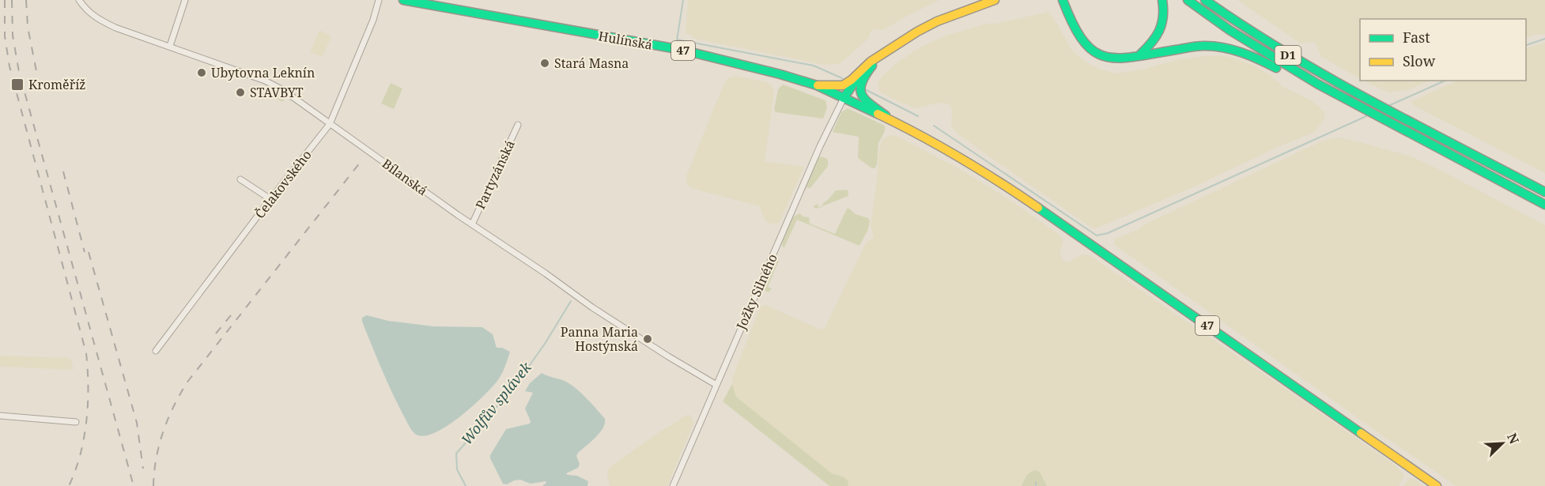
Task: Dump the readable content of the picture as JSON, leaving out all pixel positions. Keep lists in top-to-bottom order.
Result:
{
  "streets": {
    "main road": ["Hulínská", "47", "D1"],
    "street": [
      "Partyzánská",
      "Bílanská",
      "Čelakovského",
      "Jožky Silného"
    ]
  },
  "crossings": [
    ["Hulínská", "47"],
    ["Hulínská", "Jožky Silného"],
    ["47", "Jožky Silného"],
    ["Partyzánská", "Bílanská"],
    ["Bílanská", "Čelakovského"],
    ["Bílanská", "Jožky Silného"]
  ],
  "water": ["Wolfův splávek"],
  "places": {
    "other": [
      "Stará Masna",
      "Ubytovna Leknín",
      "STAVBYT",
      "Panna Maria Hostýnská"
    ],
    "transit": ["Kroměříž"]
  },
  "legend": ["Fast", "Slow"],
  "north": "top right"
}
